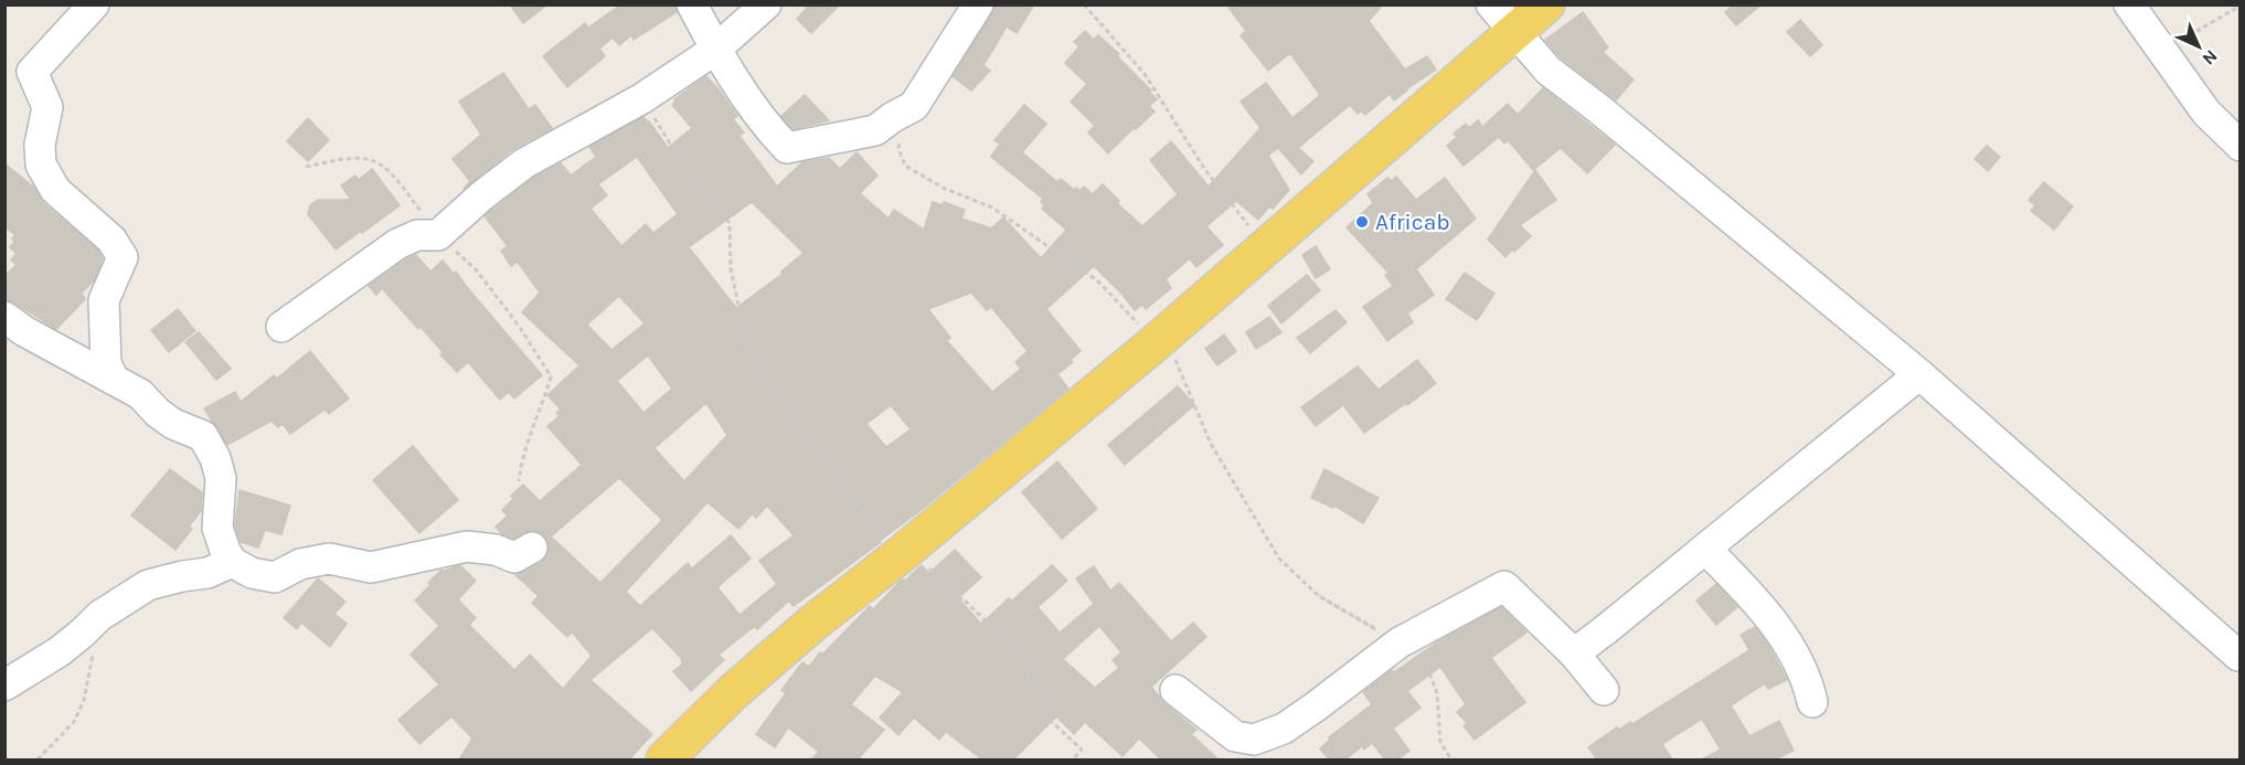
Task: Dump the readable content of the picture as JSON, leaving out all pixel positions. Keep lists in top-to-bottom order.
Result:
{
  "places": ["Africab"],
  "north": "bottom right"
}
